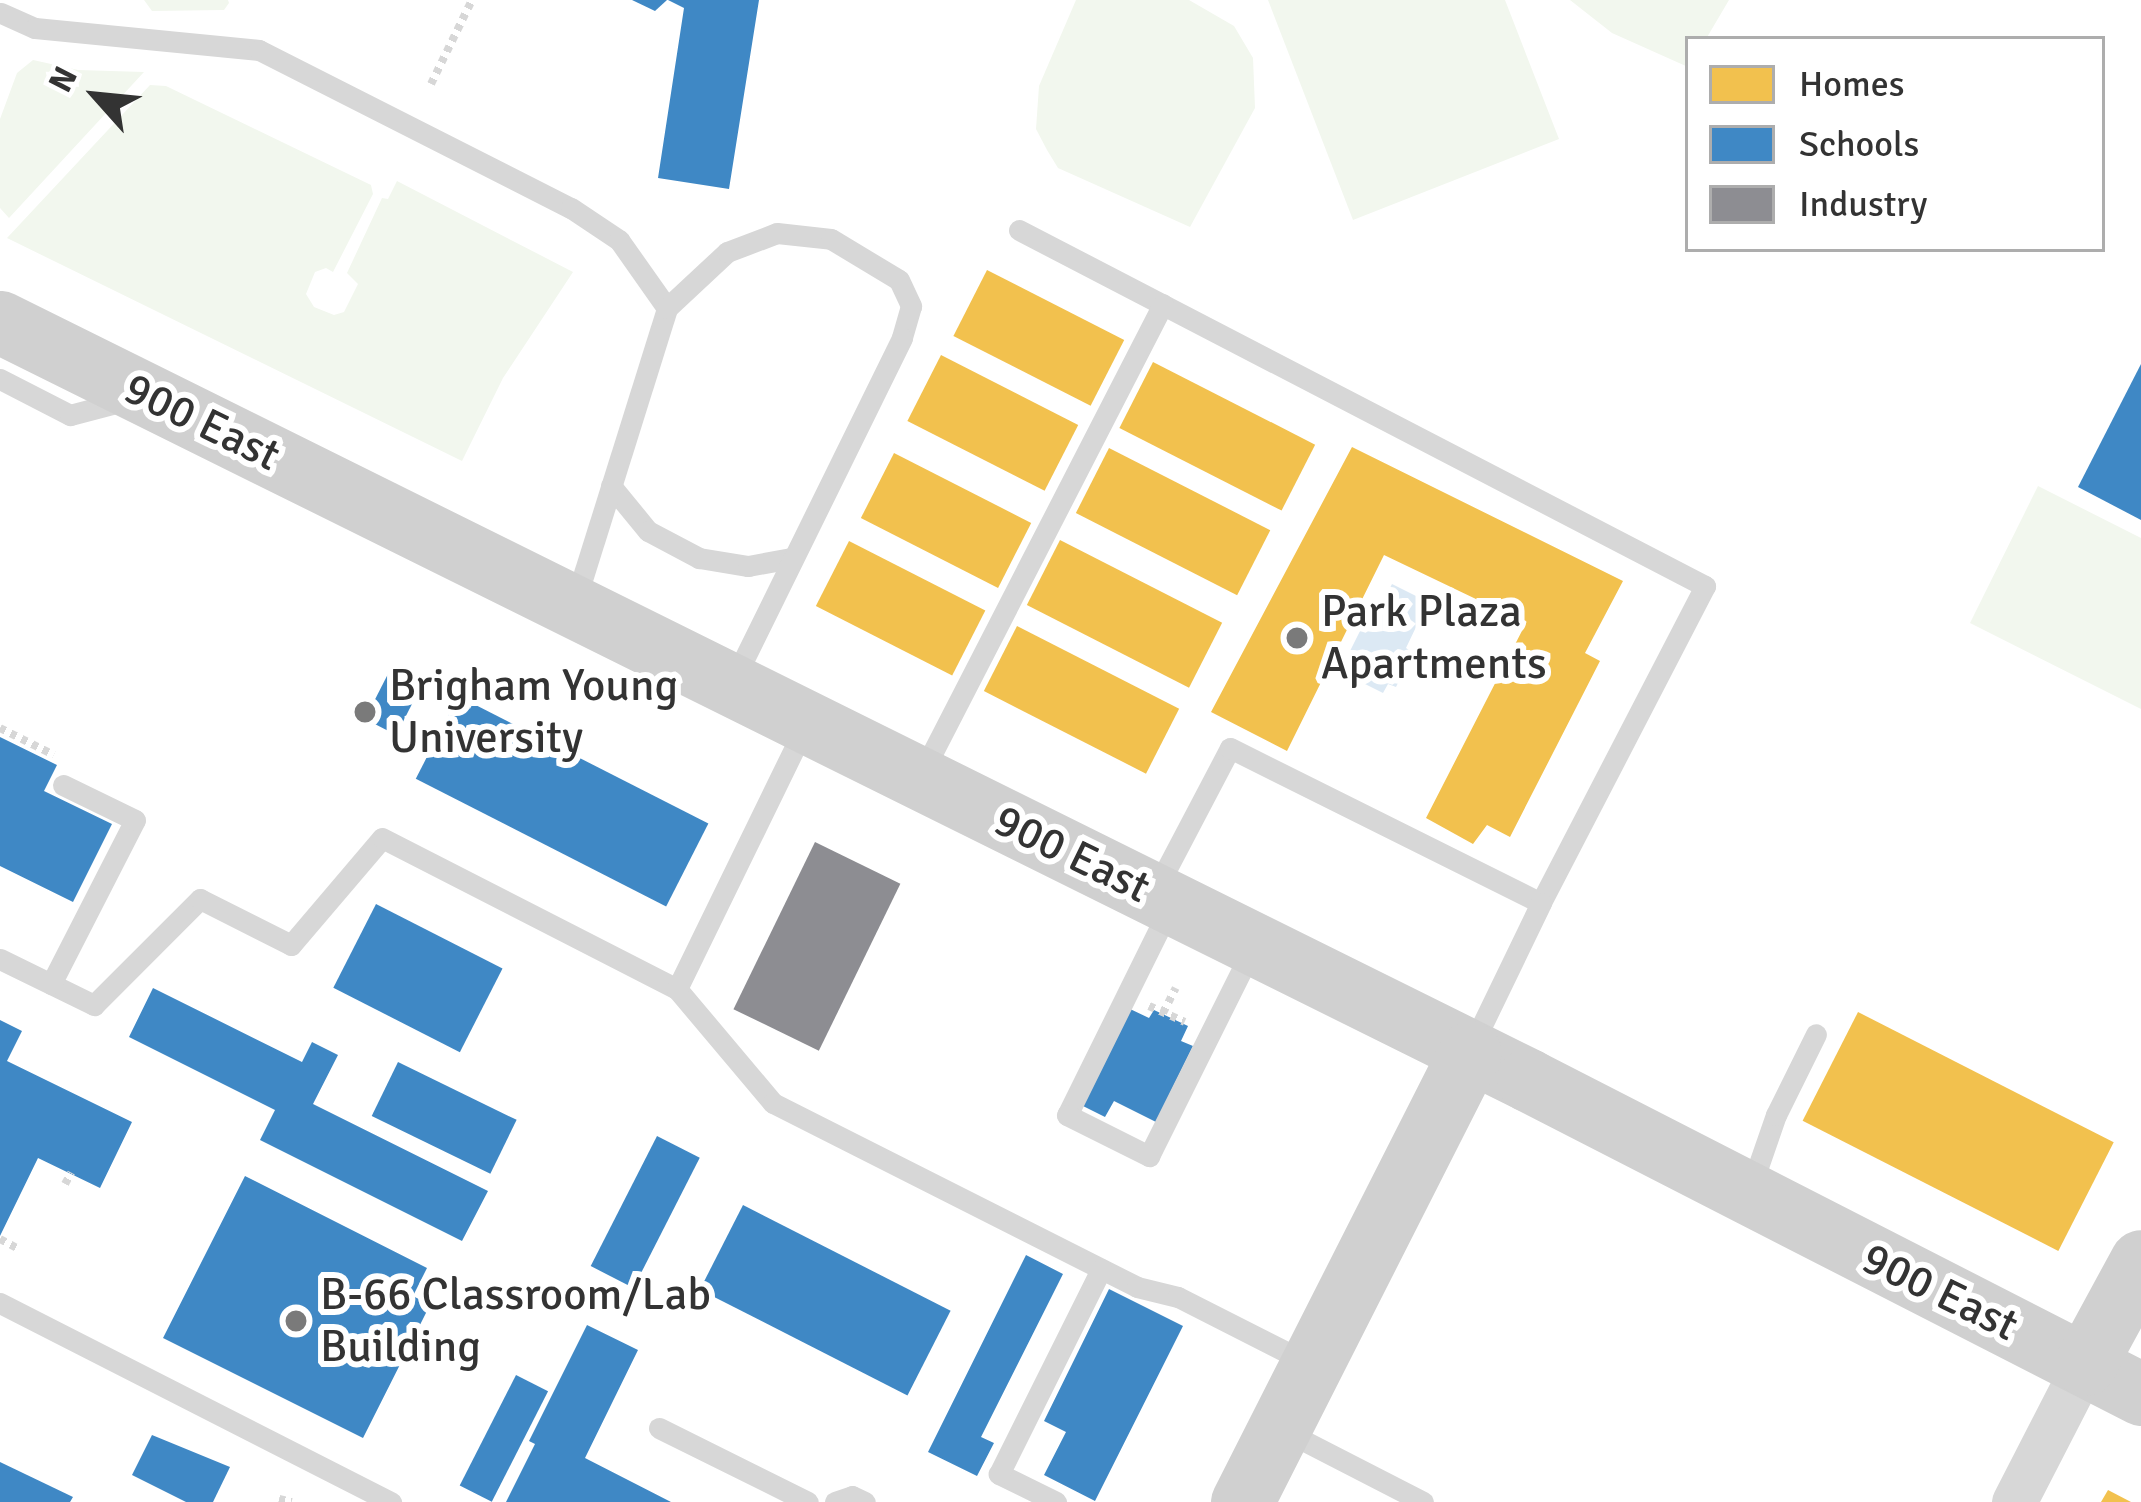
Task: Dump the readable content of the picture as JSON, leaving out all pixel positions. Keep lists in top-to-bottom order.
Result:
{
  "streets": {
    "main road": ["900 East"]
  },
  "places": ["Park Plaza Apartments", "Brigham Young University", "B-66 Classroom/Lab Building"],
  "legend": ["Homes", "Schools", "Industry"],
  "north": "top left"
}
